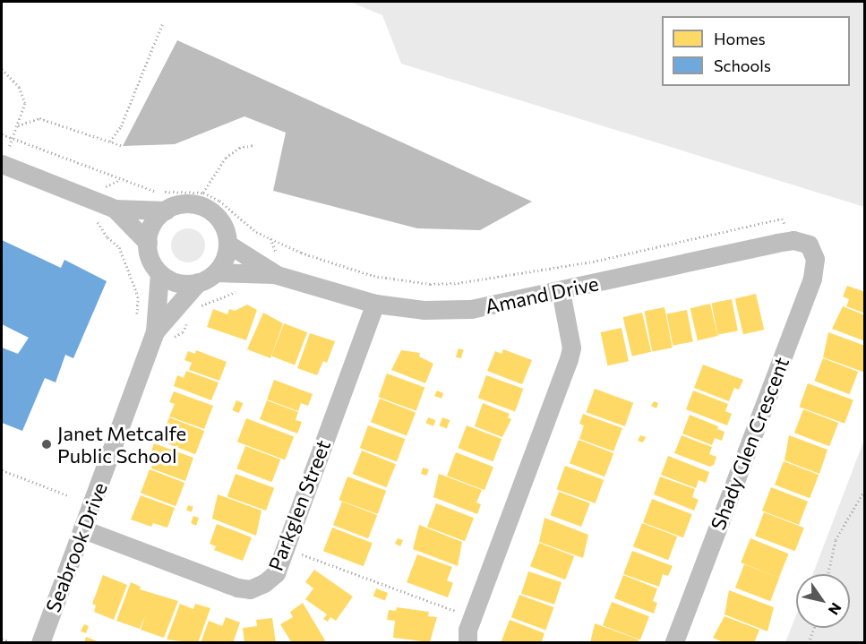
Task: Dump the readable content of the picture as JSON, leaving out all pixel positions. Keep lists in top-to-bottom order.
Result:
{
  "streets": {
    "street": [
      "Amand Drive",
      "Shady Glen Crescent",
      "Parkglen Street",
      "Seabrook Drive"
    ]
  },
  "crossings": [
    ["Amand Drive", "Shady Glen Crescent"],
    ["Amand Drive", "Parkglen Street"],
    ["Amand Drive", "Seabrook Drive"],
    ["Parkglen Street", "Seabrook Drive"]
  ],
  "places": ["Janet Metcalfe Public School"],
  "legend": ["Homes", "Schools"],
  "north": "bottom right"
}
